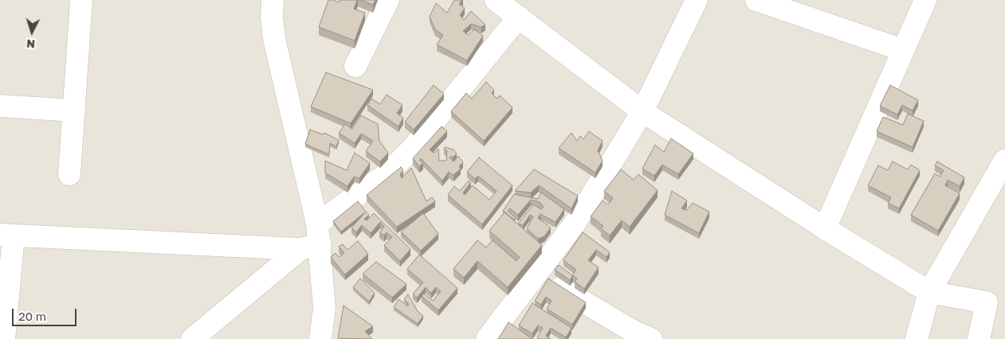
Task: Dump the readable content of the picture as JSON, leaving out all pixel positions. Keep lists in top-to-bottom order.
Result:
{
  "scale_bar": "20 m",
  "north": "bottom"
}
